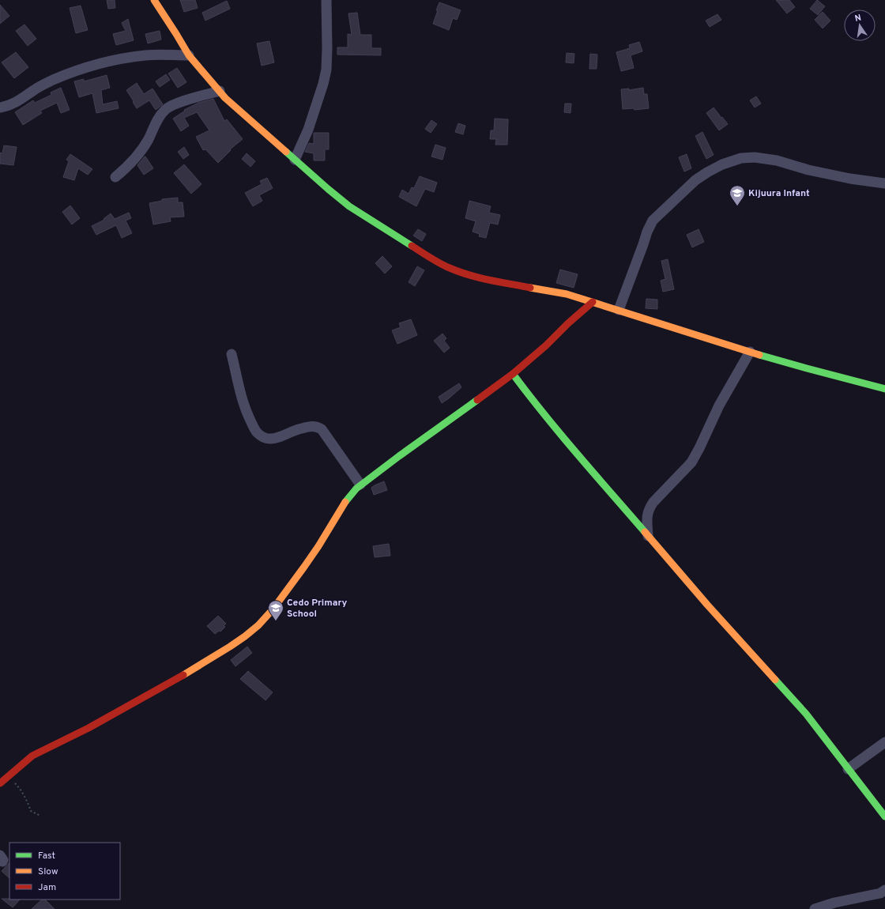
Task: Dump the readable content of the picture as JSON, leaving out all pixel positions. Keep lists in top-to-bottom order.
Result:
{
  "places": {
    "school or university": ["Kijuura Infant", "Cedo Primary School"]
  },
  "legend": ["Fast", "Slow", "Jam"],
  "north": "top"
}
